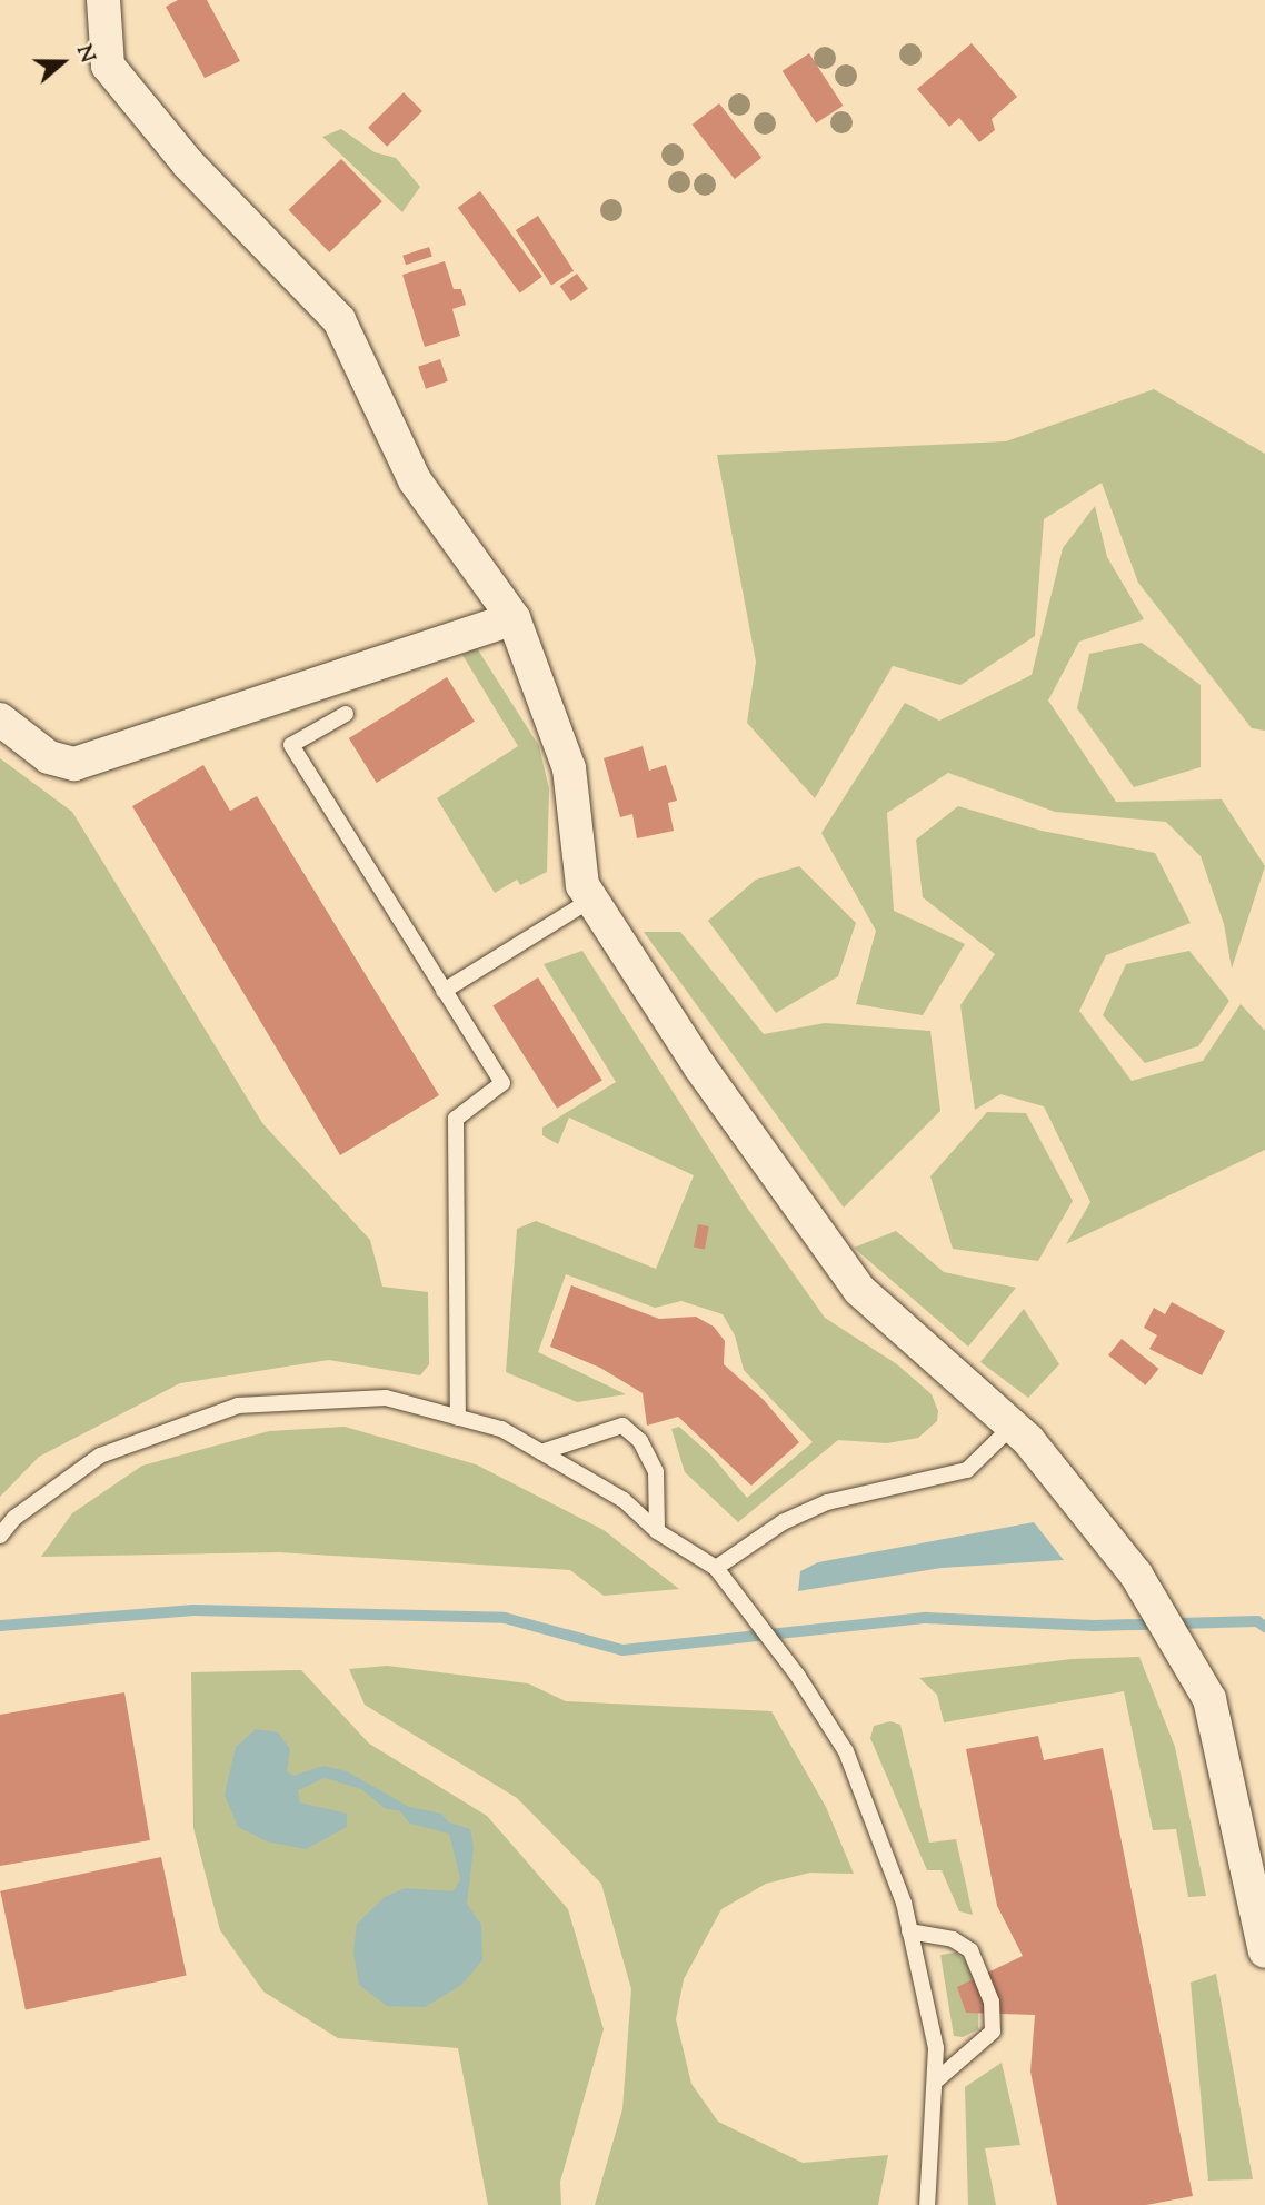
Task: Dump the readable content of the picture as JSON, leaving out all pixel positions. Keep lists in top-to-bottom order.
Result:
{
  "north": "right"
}
